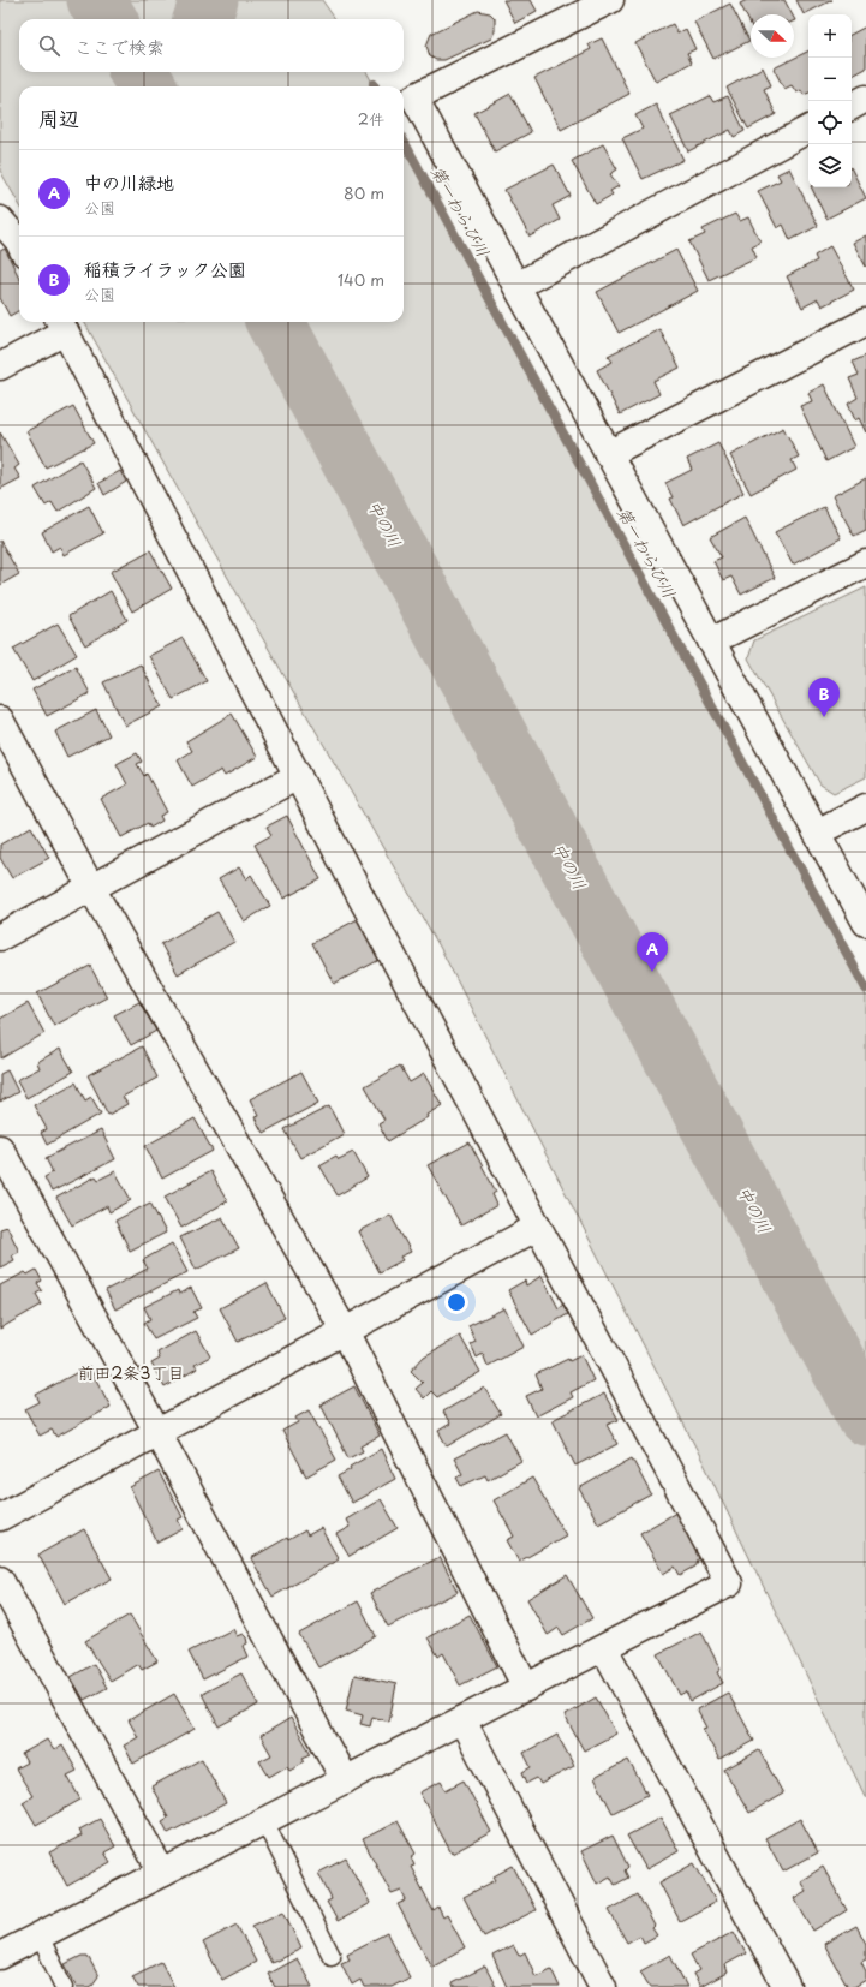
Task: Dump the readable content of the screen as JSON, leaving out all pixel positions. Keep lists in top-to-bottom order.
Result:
{
  "districts": ["前田2条3丁目"],
  "water": ["第一わらび川", "中の川"],
  "north": "right",
  "page": {
    "map_buttons": ["+", "−"],
    "search": "ここで検索",
    "heading": ["周辺", "2件"],
    "list": [
      {
        "mark": "A",
        "name": "中の川緑地",
        "note": "公園",
        "value": "80 m"
      },
      {
        "mark": "B",
        "name": "稲積ライラック公園",
        "note": "公園",
        "value": "140 m"
      }
    ],
    "pins": ["B", "A"]
  }
}
